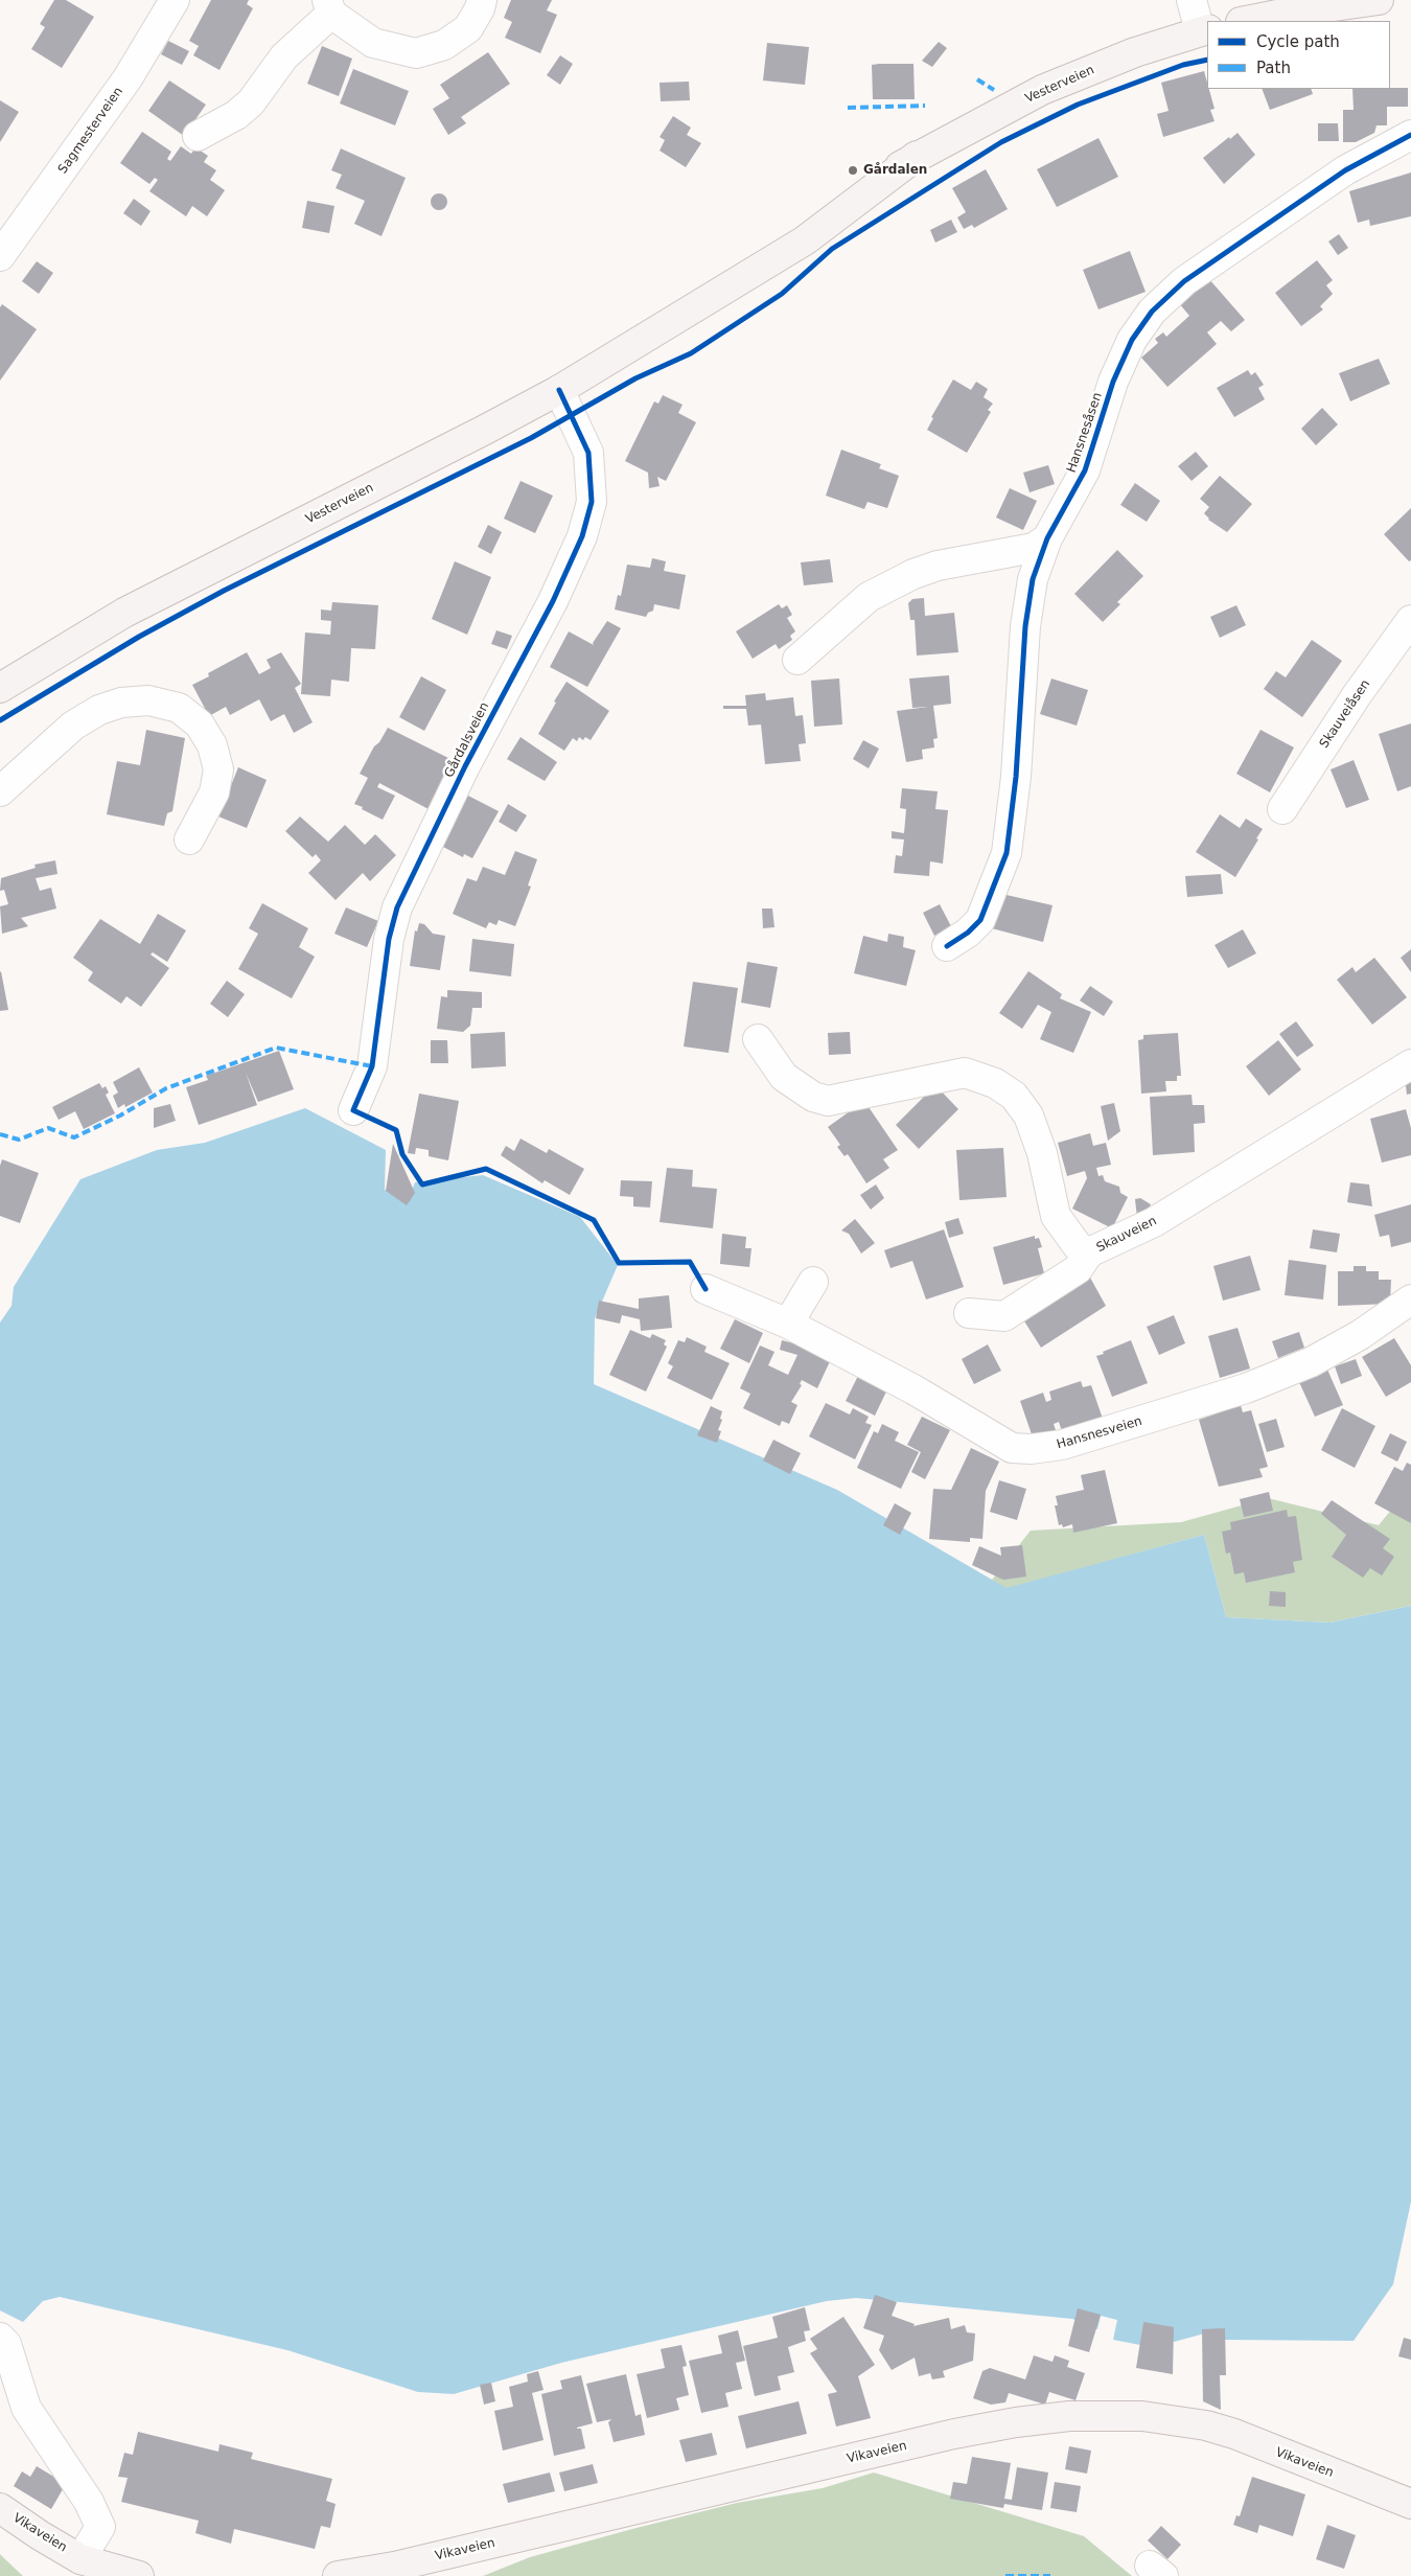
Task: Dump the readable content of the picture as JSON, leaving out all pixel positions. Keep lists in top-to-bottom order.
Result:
{
  "streets": {
    "main road": ["Vesterveien", "Vikaveien"],
    "street": [
      "Sagmesterveien",
      "Hansnesåsen",
      "Skauveiåsen",
      "Gårdalsveien",
      "Skauveien",
      "Hansnesveien"
    ]
  },
  "crossings": [
    ["Vesterveien", "Gårdalsveien"]
  ],
  "places": ["Gårdalen"],
  "legend": ["Cycle path", "Path"]
}
